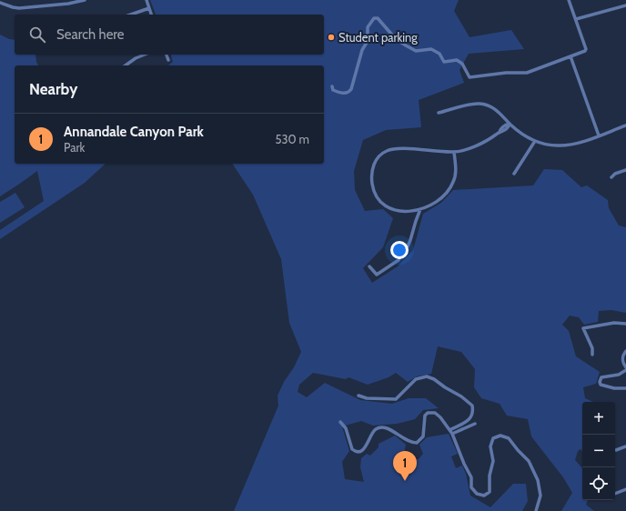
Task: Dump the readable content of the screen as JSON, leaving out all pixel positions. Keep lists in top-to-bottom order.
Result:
{
  "places": ["Student parking"],
  "page": {
    "search": "Search here",
    "heading": "Nearby",
    "list": [
      {
        "mark": "1",
        "name": "Annandale Canyon Park",
        "note": "Park",
        "value": "530 m"
      }
    ],
    "map_buttons": ["+", "−"],
    "pins": "1"
  }
}
